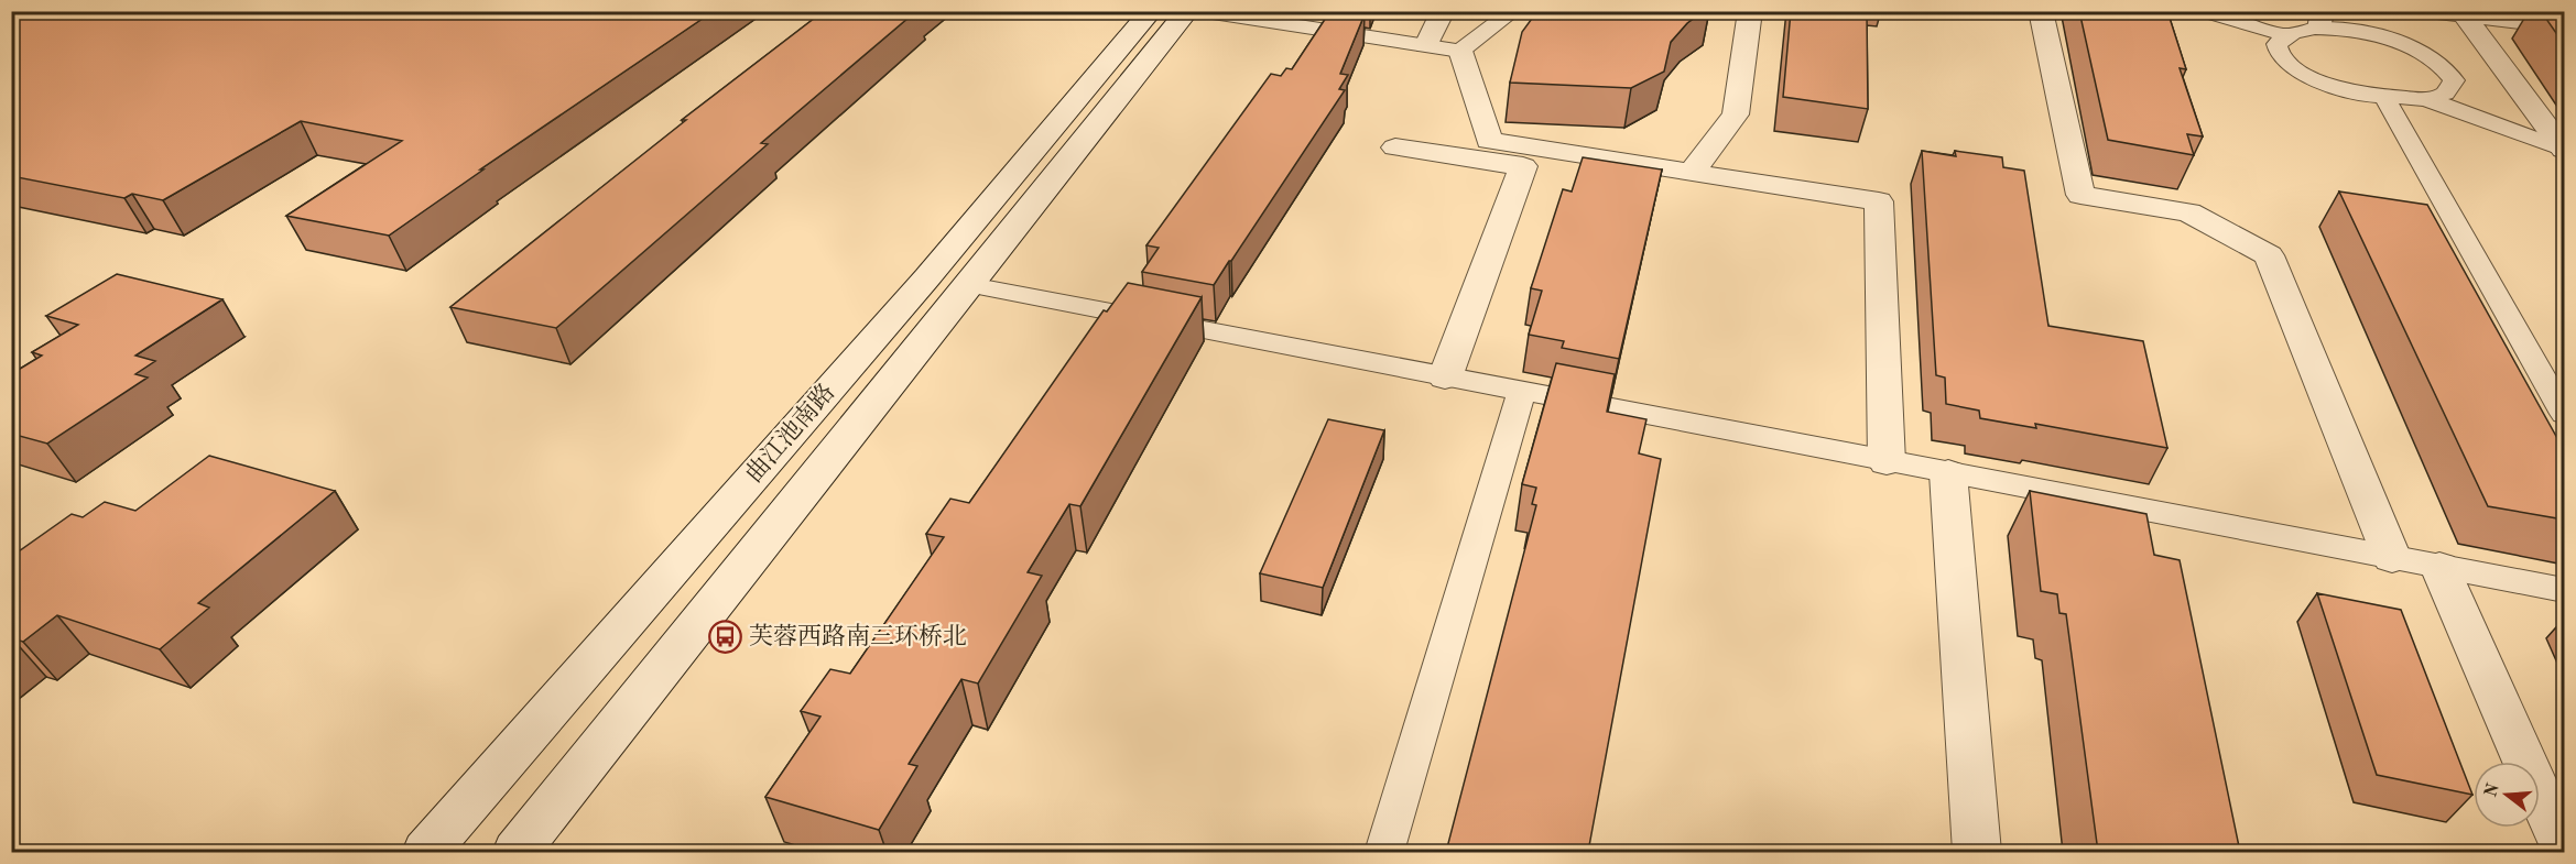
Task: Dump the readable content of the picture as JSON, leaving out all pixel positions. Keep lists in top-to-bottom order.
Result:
{
  "streets": {
    "street": ["曲江池南路"]
  },
  "places": {
    "bus stop": ["芙蓉西路南三环桥北"]
  },
  "north": "left"
}
